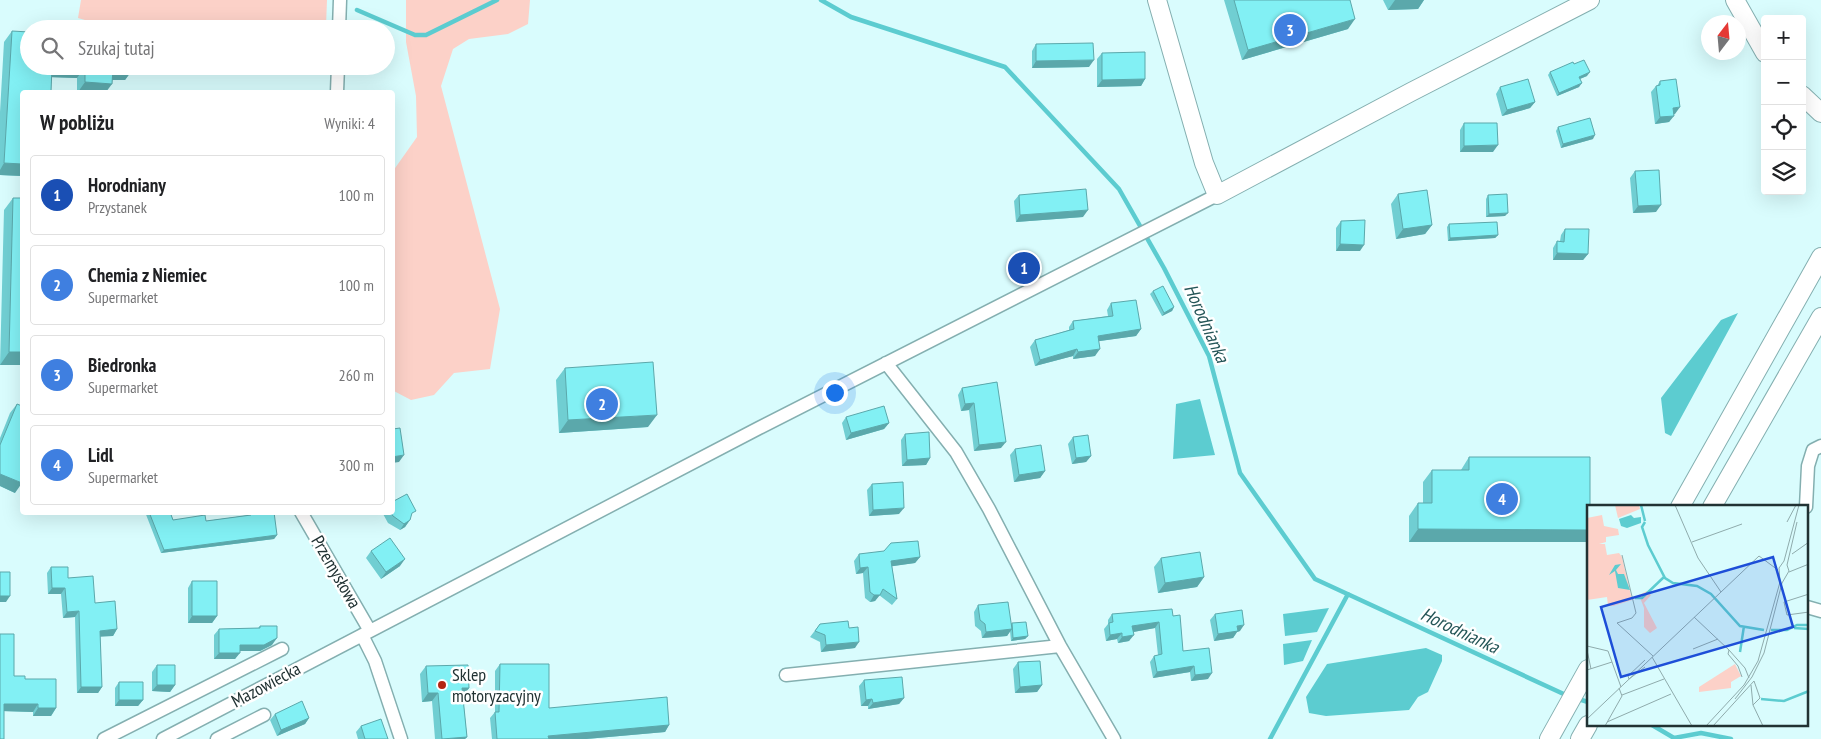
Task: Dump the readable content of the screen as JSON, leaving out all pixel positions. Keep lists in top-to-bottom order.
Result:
{
  "streets": {
    "street": ["Przemysłowa", "Mazowiecka"]
  },
  "crossings": [
    ["Przemysłowa", "Mazowiecka"]
  ],
  "water": ["Horodnianka"],
  "places": ["Sklep motoryzacyjny"],
  "north": "top",
  "page": {
    "pins": [
      "3",
      "1",
      "2",
      "4"
    ],
    "map_buttons": ["+", "−"],
    "search": "Szukaj tutaj",
    "heading": ["W pobliżu", "Wyniki: 4"],
    "list": [
      {
        "mark": "1",
        "name": "Horodniany",
        "note": "Przystanek",
        "value": "100 m"
      },
      {
        "mark": "2",
        "name": "Chemia z Niemiec",
        "note": "Supermarket",
        "value": "100 m"
      },
      {
        "mark": "3",
        "name": "Biedronka",
        "note": "Supermarket",
        "value": "260 m"
      },
      {
        "mark": "4",
        "name": "Lidl",
        "note": "Supermarket",
        "value": "300 m"
      }
    ]
  }
}
